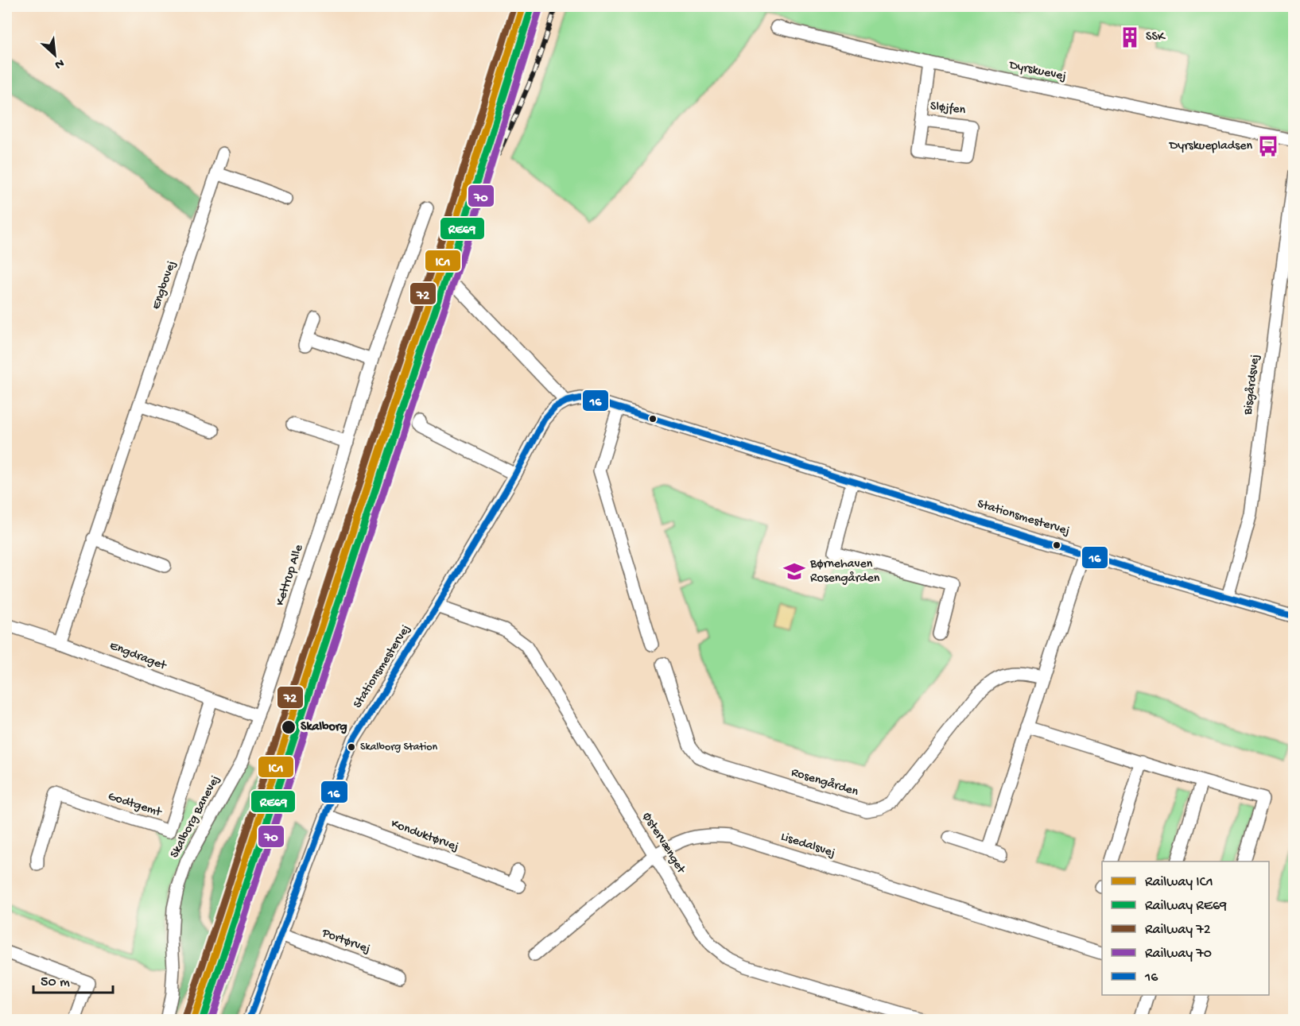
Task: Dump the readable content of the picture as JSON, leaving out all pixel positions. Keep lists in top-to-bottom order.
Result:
{
  "streets": {
    "street": [
      "Dyrskuevej",
      "Sløjfen",
      "Engbovej",
      "Bisgårdsvej",
      "Stationsmestervej",
      "Kettrup Alle",
      "Engdraget",
      "Rosengården",
      "Godtgemt",
      "Skalborg Banevej",
      "Konduktørvej",
      "Østervænget",
      "Lisedalsvej",
      "Portørvej"
    ]
  },
  "crossings": [
    ["Dyrskuevej", "Sløjfen"],
    ["Engbovej", "Engdraget"],
    ["Bisgårdsvej", "Stationsmestervej"],
    ["Stationsmestervej", "Konduktørvej"],
    ["Stationsmestervej", "Østervænget"],
    ["Stationsmestervej", "Portørvej"],
    ["Kettrup Alle", "Engdraget"],
    ["Kettrup Alle", "Skalborg Banevej"],
    ["Engdraget", "Godtgemt"],
    ["Engdraget", "Skalborg Banevej"],
    ["Østervænget", "Lisedalsvej"]
  ],
  "places": {
    "building": ["SSK"],
    "bus stop": ["Dyrskuepladsen"],
    "school or university": ["Børnehaven Rosengården"],
    "other": ["Skalborg", "Skalborg Station"]
  },
  "lines": [
    "rail line IC1",
    "rail line 72",
    "rail line RE69",
    "rail line 70",
    "transit line 16"
  ],
  "legend": [
    "Railway IC1",
    "Railway RE69",
    "Railway 72",
    "Railway 70",
    "16"
  ],
  "scale_bar": "50 m",
  "north": "bottom right"
}
